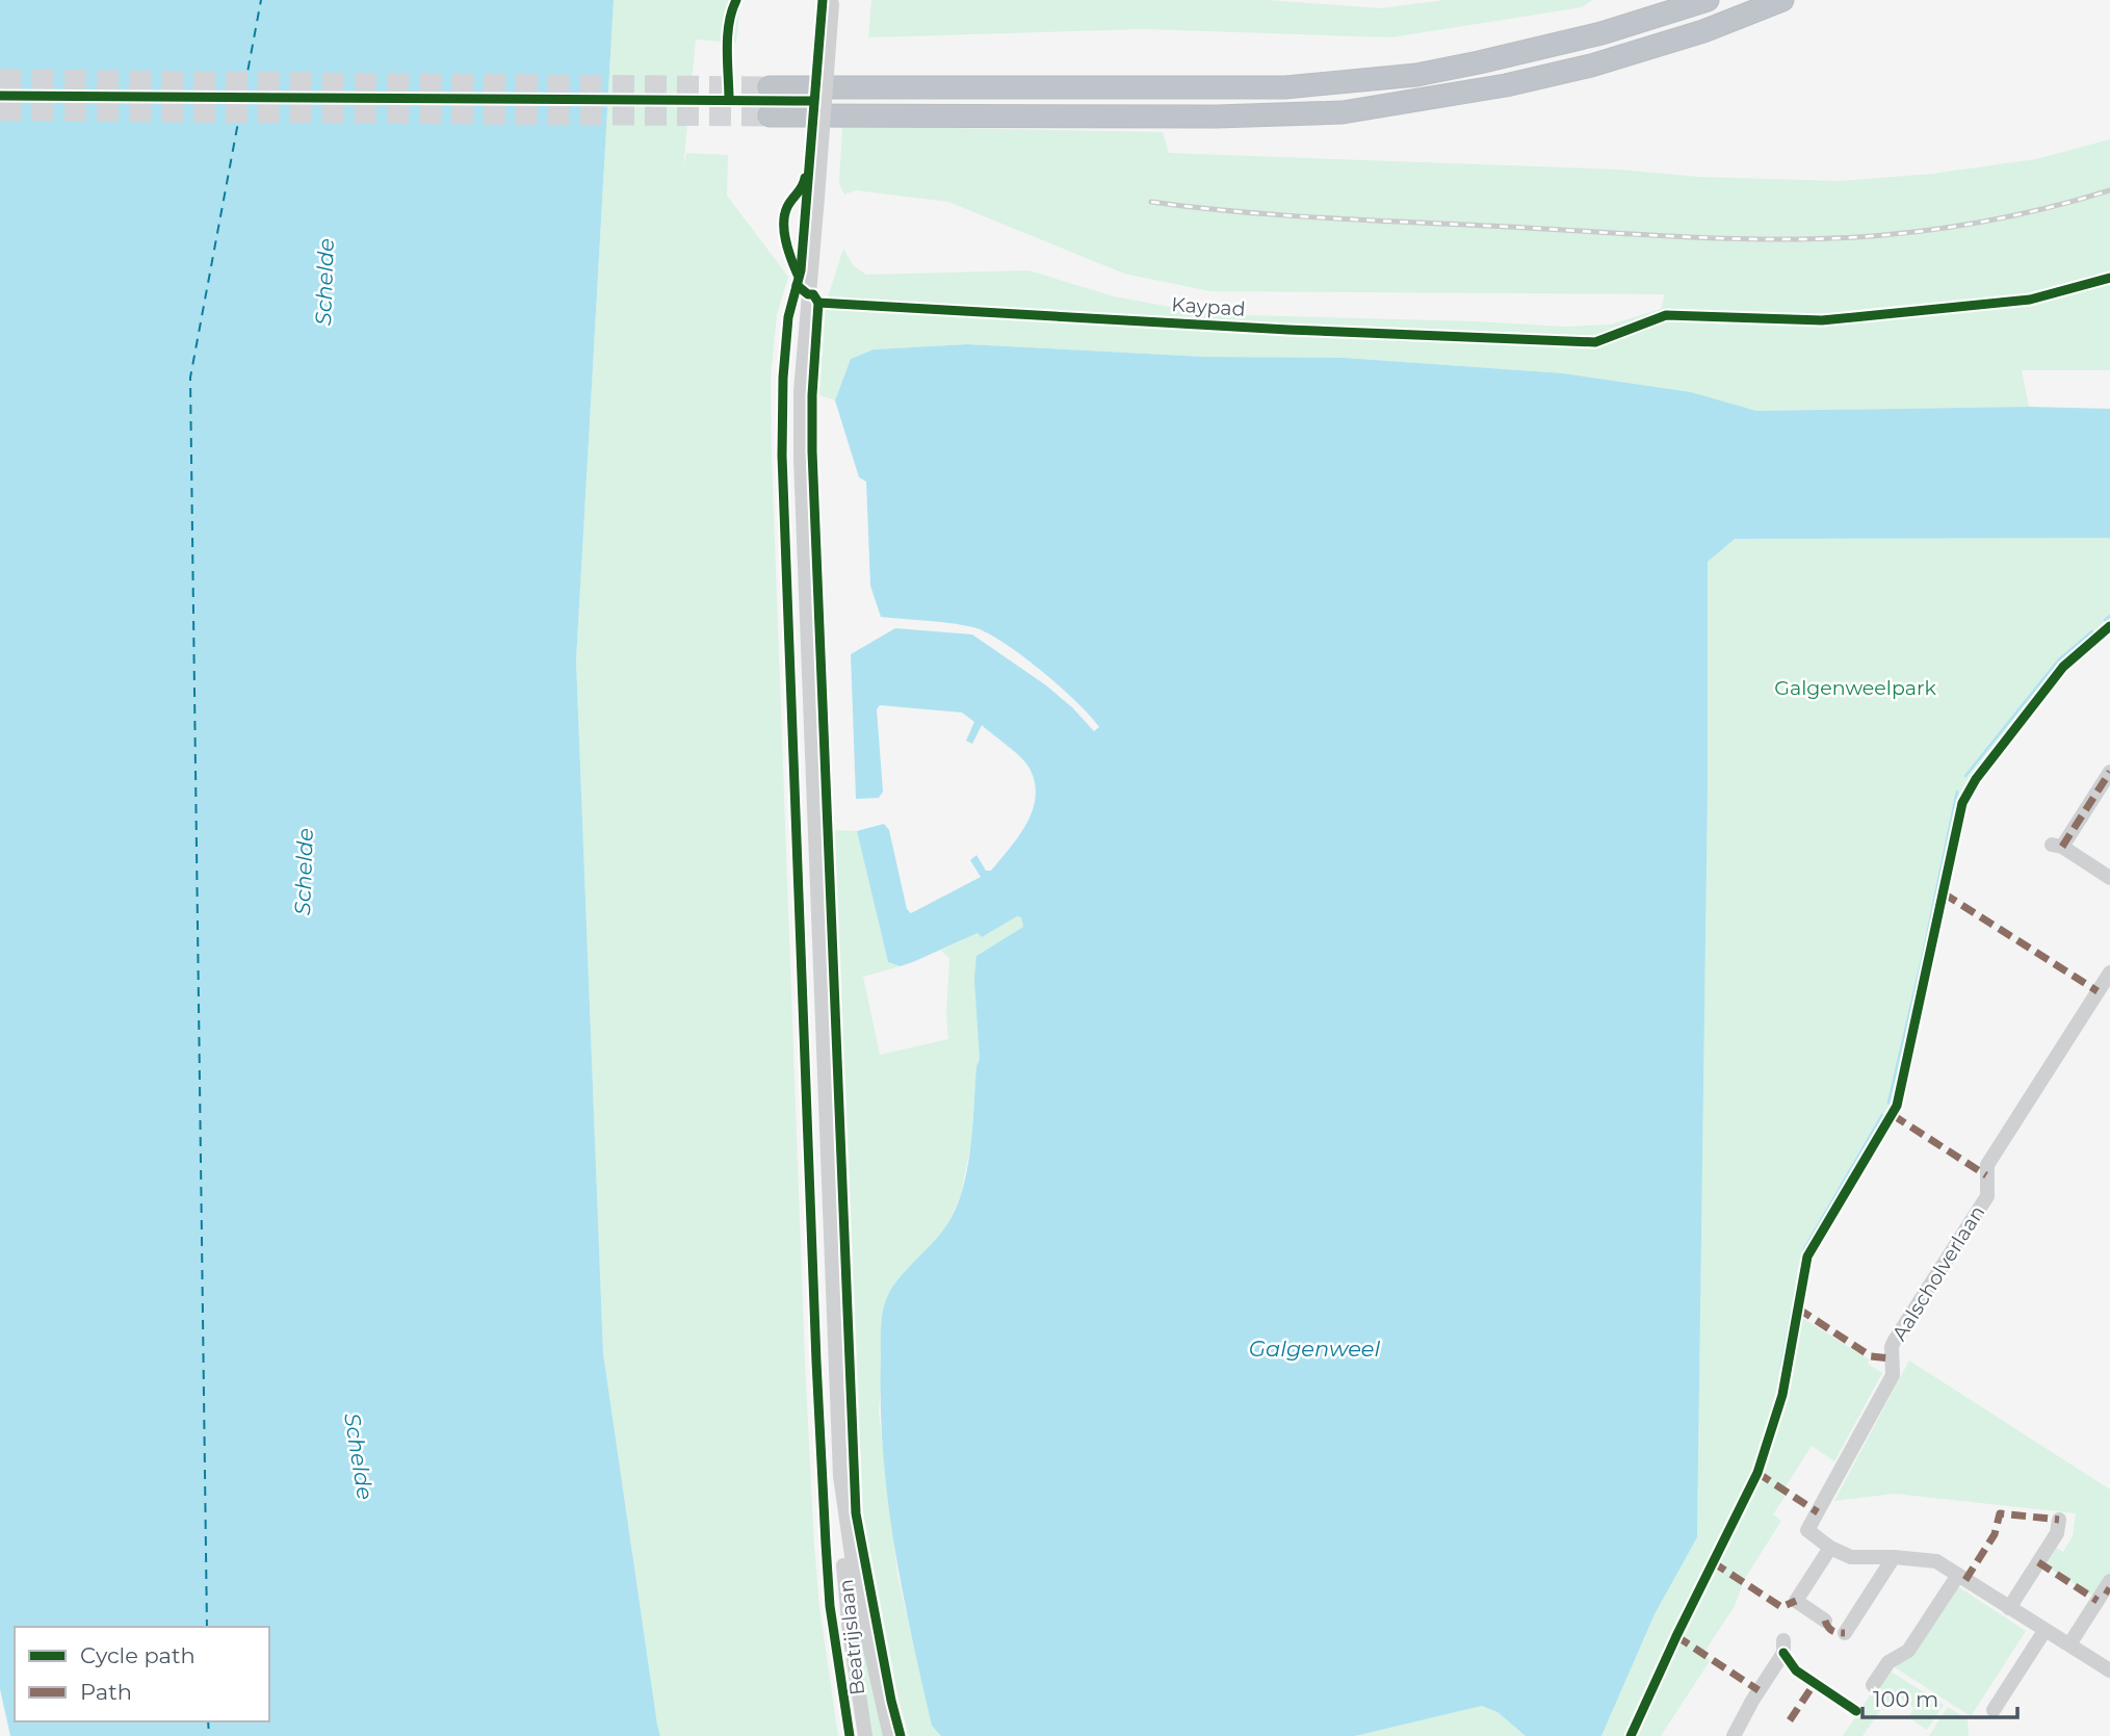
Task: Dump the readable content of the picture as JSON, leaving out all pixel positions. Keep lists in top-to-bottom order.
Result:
{
  "streets": {
    "street": ["Aalscholverlaan", "Beatrijslaan"],
    "cycle path": ["Kaypad"]
  },
  "water": ["Schelde", "Galgenweel"],
  "parks": ["Galgenweelpark"],
  "legend": ["Cycle path", "Path"],
  "scale_bar": "100 m"
}
